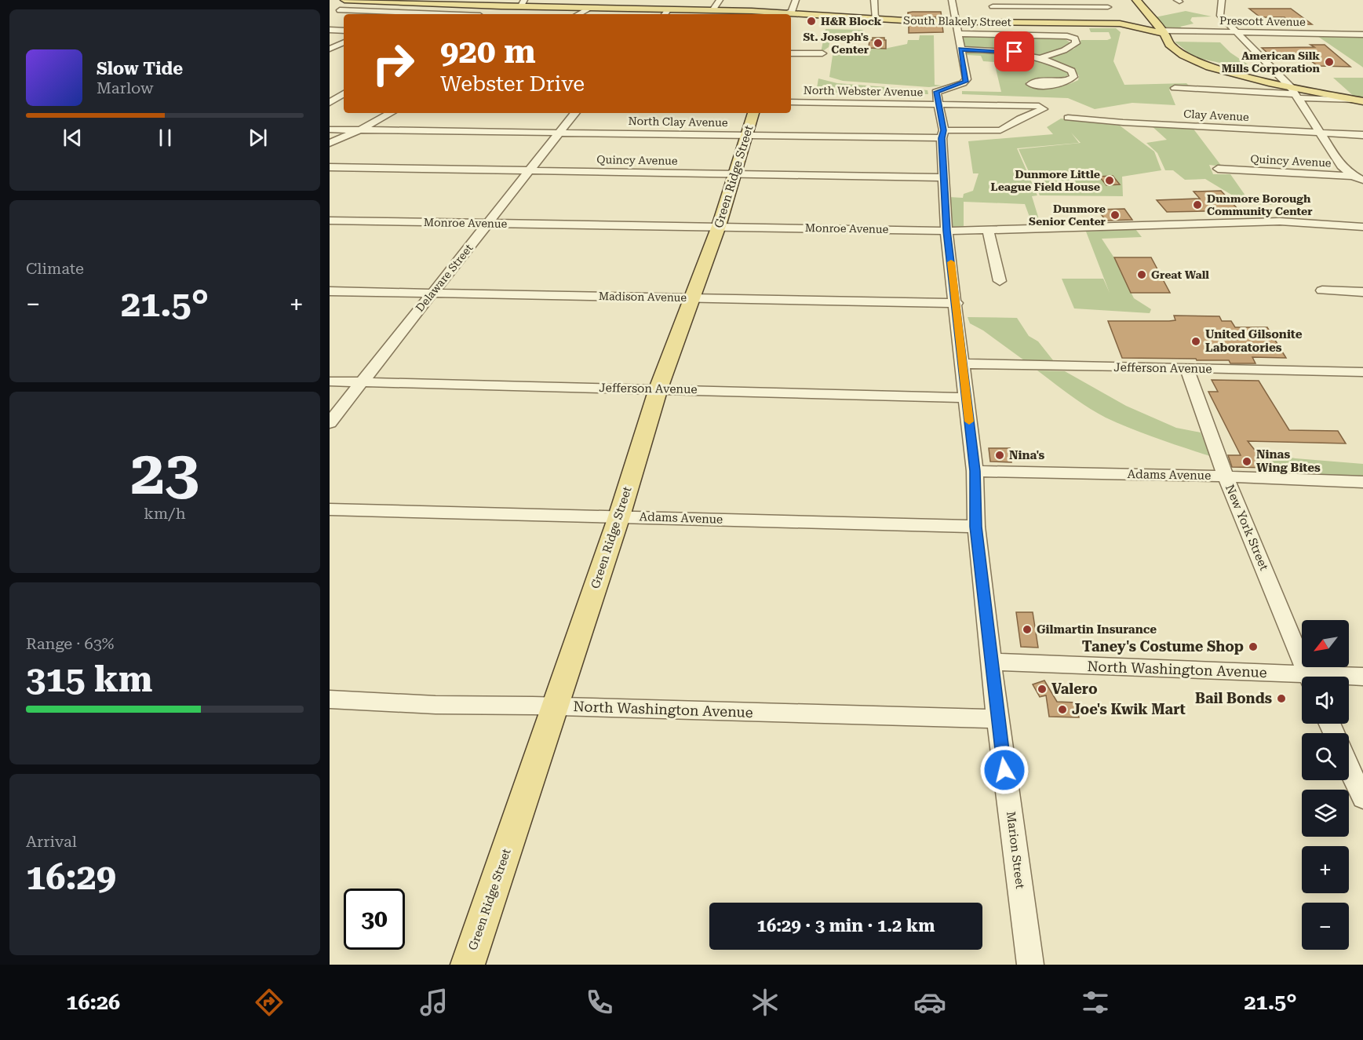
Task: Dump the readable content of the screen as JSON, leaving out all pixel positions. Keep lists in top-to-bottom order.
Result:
{
  "streets": {
    "main road": ["South Blakely Street", "Green Ridge Street"],
    "street": [
      "Prescott Avenue",
      "North Webster Avenue",
      "Clay Avenue",
      "North Clay Avenue",
      "Quincy Avenue",
      "Monroe Avenue",
      "Delaware Street",
      "Madison Avenue",
      "Jefferson Avenue",
      "Adams Avenue",
      "New York Street",
      "North Washington Avenue",
      "Marion Street"
    ]
  },
  "crossings": [
    ["South Blakely Street", "Prescott Avenue"],
    ["North Webster Avenue", "Clay Avenue"],
    ["North Webster Avenue", "North Clay Avenue"],
    ["North Webster Avenue", "Marion Street"],
    ["Clay Avenue", "North Clay Avenue"],
    ["North Clay Avenue", "Green Ridge Street"],
    ["North Clay Avenue", "Delaware Street"],
    ["North Clay Avenue", "Marion Street"],
    ["Quincy Avenue", "Green Ridge Street"],
    ["Quincy Avenue", "Delaware Street"],
    ["Quincy Avenue", "Marion Street"],
    ["Green Ridge Street", "Monroe Avenue"],
    ["Green Ridge Street", "Madison Avenue"],
    ["Green Ridge Street", "Jefferson Avenue"],
    ["Green Ridge Street", "Adams Avenue"],
    ["Green Ridge Street", "North Washington Avenue"],
    ["Monroe Avenue", "Delaware Street"],
    ["Monroe Avenue", "Marion Street"],
    ["Delaware Street", "Madison Avenue"],
    ["Delaware Street", "Jefferson Avenue"],
    ["Madison Avenue", "Marion Street"],
    ["Jefferson Avenue", "New York Street"],
    ["Jefferson Avenue", "Marion Street"],
    ["Adams Avenue", "New York Street"],
    ["Adams Avenue", "Marion Street"],
    ["North Washington Avenue", "Marion Street"]
  ],
  "places": [
    "H&R Block",
    "St. Joseph's Center",
    "American Silk Mills Corporation",
    "Dunmore Little League Field House",
    "Dunmore Borough Community Center",
    "Dunmore Senior Center",
    "Great Wall",
    "United Gilsonite Laboratories",
    "Nina's",
    "Ninas Wing Bites",
    "Gilmartin Insurance",
    "Taney's Costume Shop",
    "Valero",
    "Bail Bonds",
    "Joe's Kwik Mart"
  ],
  "north": "bottom left",
  "page": {
    "turn": ["920 m", "Webster Drive"],
    "song": ["Slow Tide", "Marlow"],
    "tile": [
      "Climate",
      ["23", "km/h"],
      ["Range · 63%", "315 km"],
      ["Arrival", "16:29"]
    ],
    "heat": ["−", "21.5°", "+"],
    "map_buttons": ["+", "−"],
    "limit": "30",
    "trip": "16:29 · 3 min · 1.2 km",
    "tabs": ["16:26", "21.5°"]
  }
}
